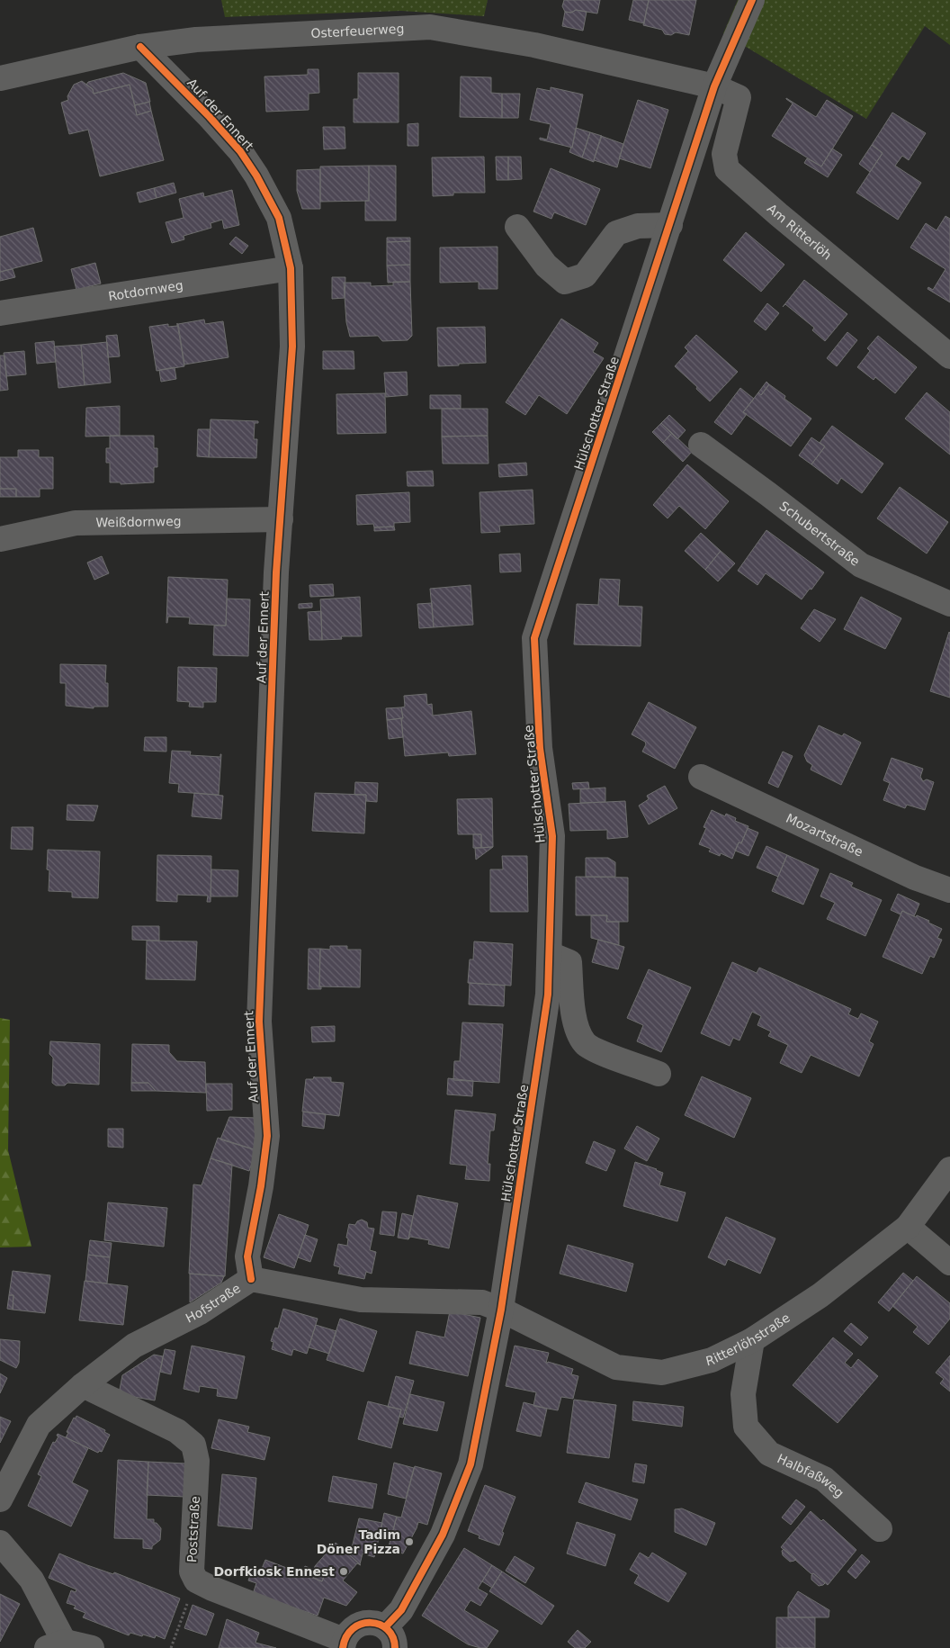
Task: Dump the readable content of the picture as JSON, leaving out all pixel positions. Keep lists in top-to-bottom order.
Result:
{
  "streets": {
    "street": [
      "Osterfeuerweg",
      "Auf der Ennert",
      "Am Ritterlöh",
      "Rotdornweg",
      "Hülschotter Straße",
      "Weißdornweg",
      "Schubertstraße",
      "Mozartstraße",
      "Hofstraße",
      "Ritterlöhstraße",
      "Halbfaßweg",
      "Poststraße"
    ]
  },
  "crossings": [
    ["Osterfeuerweg", "Auf der Ennert"],
    ["Osterfeuerweg", "Am Ritterlöh"],
    ["Osterfeuerweg", "Hülschotter Straße"],
    ["Auf der Ennert", "Rotdornweg"],
    ["Auf der Ennert", "Weißdornweg"],
    ["Auf der Ennert", "Hofstraße"],
    ["Am Ritterlöh", "Hülschotter Straße"],
    ["Hülschotter Straße", "Hofstraße"],
    ["Hülschotter Straße", "Ritterlöhstraße"],
    ["Hofstraße", "Ritterlöhstraße"],
    ["Hofstraße", "Poststraße"],
    ["Ritterlöhstraße", "Halbfaßweg"]
  ],
  "places": ["Tadim Döner Pizza", "Dorfkiosk Ennest"]
}
